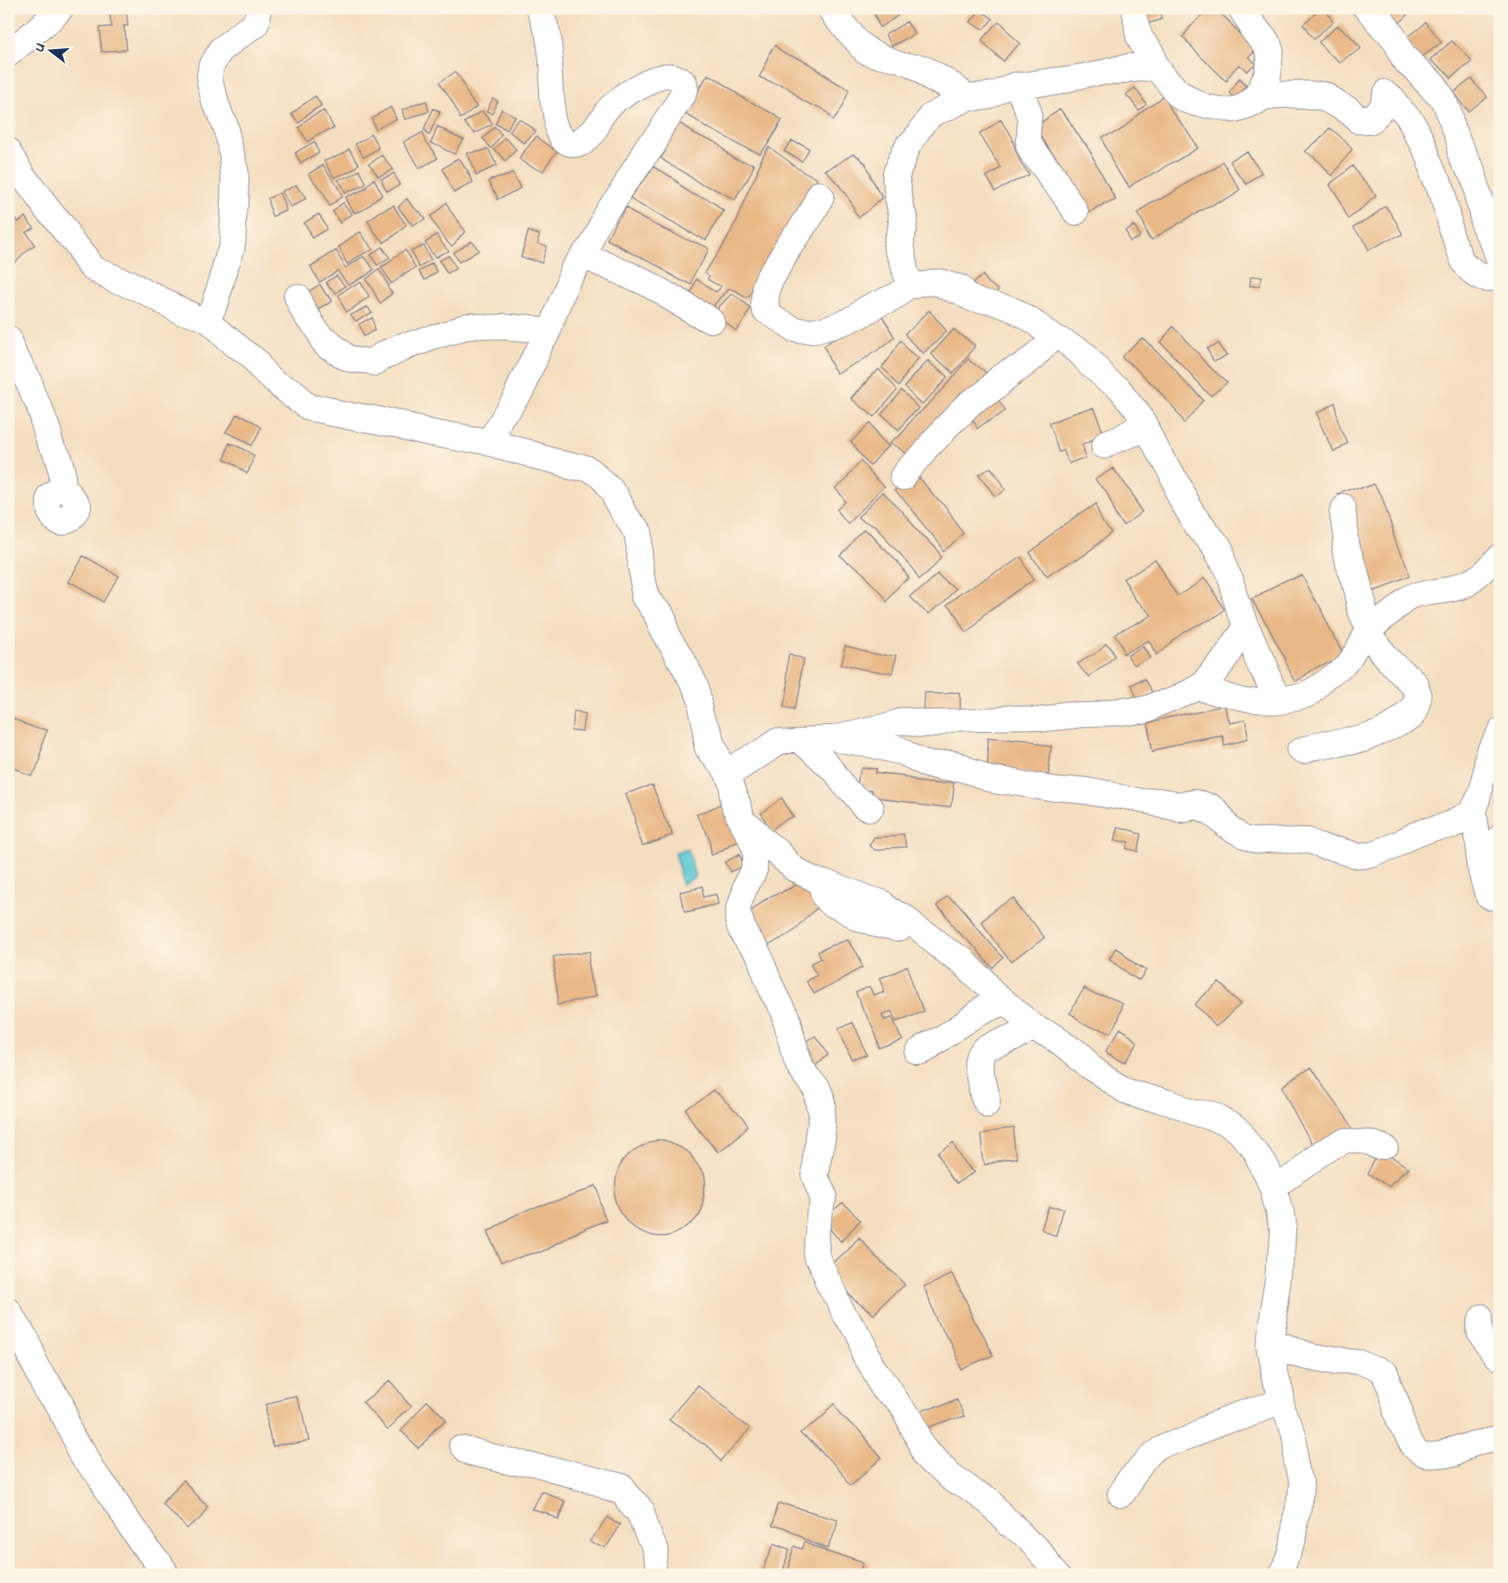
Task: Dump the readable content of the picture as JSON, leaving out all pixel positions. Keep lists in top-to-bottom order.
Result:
{
  "north": "left"
}
